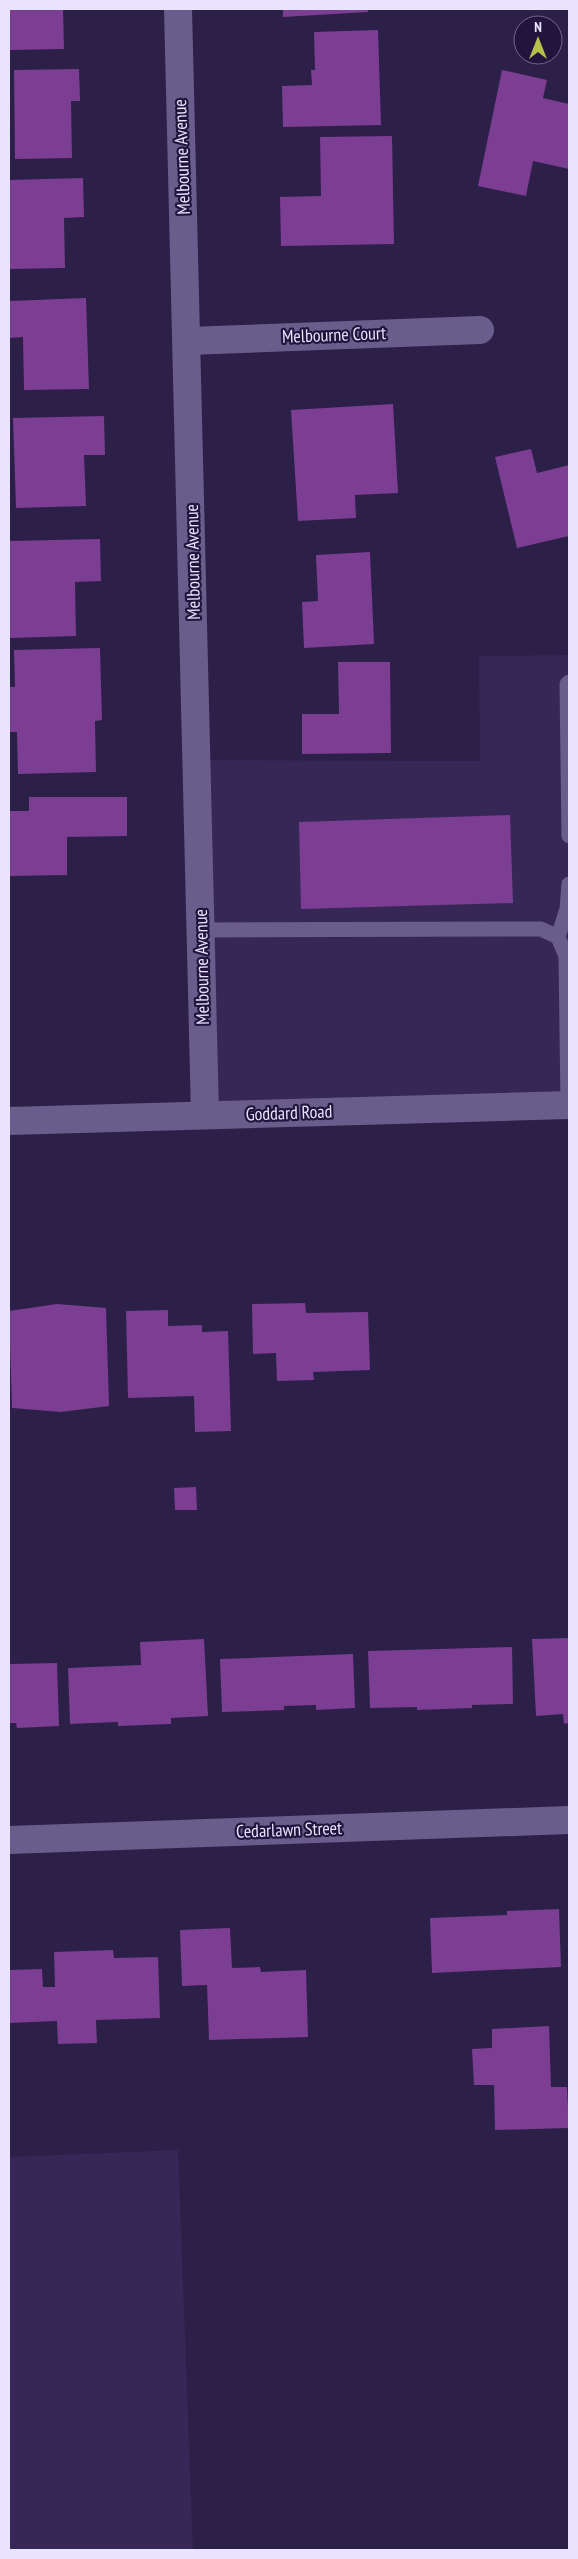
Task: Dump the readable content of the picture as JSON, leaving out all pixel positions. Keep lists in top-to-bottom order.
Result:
{
  "streets": {
    "street": [
      "Melbourne Avenue",
      "Melbourne Court",
      "Goddard Road",
      "Cedarlawn Street"
    ]
  },
  "crossings": [
    ["Melbourne Avenue", "Melbourne Court"],
    ["Melbourne Avenue", "Goddard Road"]
  ],
  "north": "top"
}
